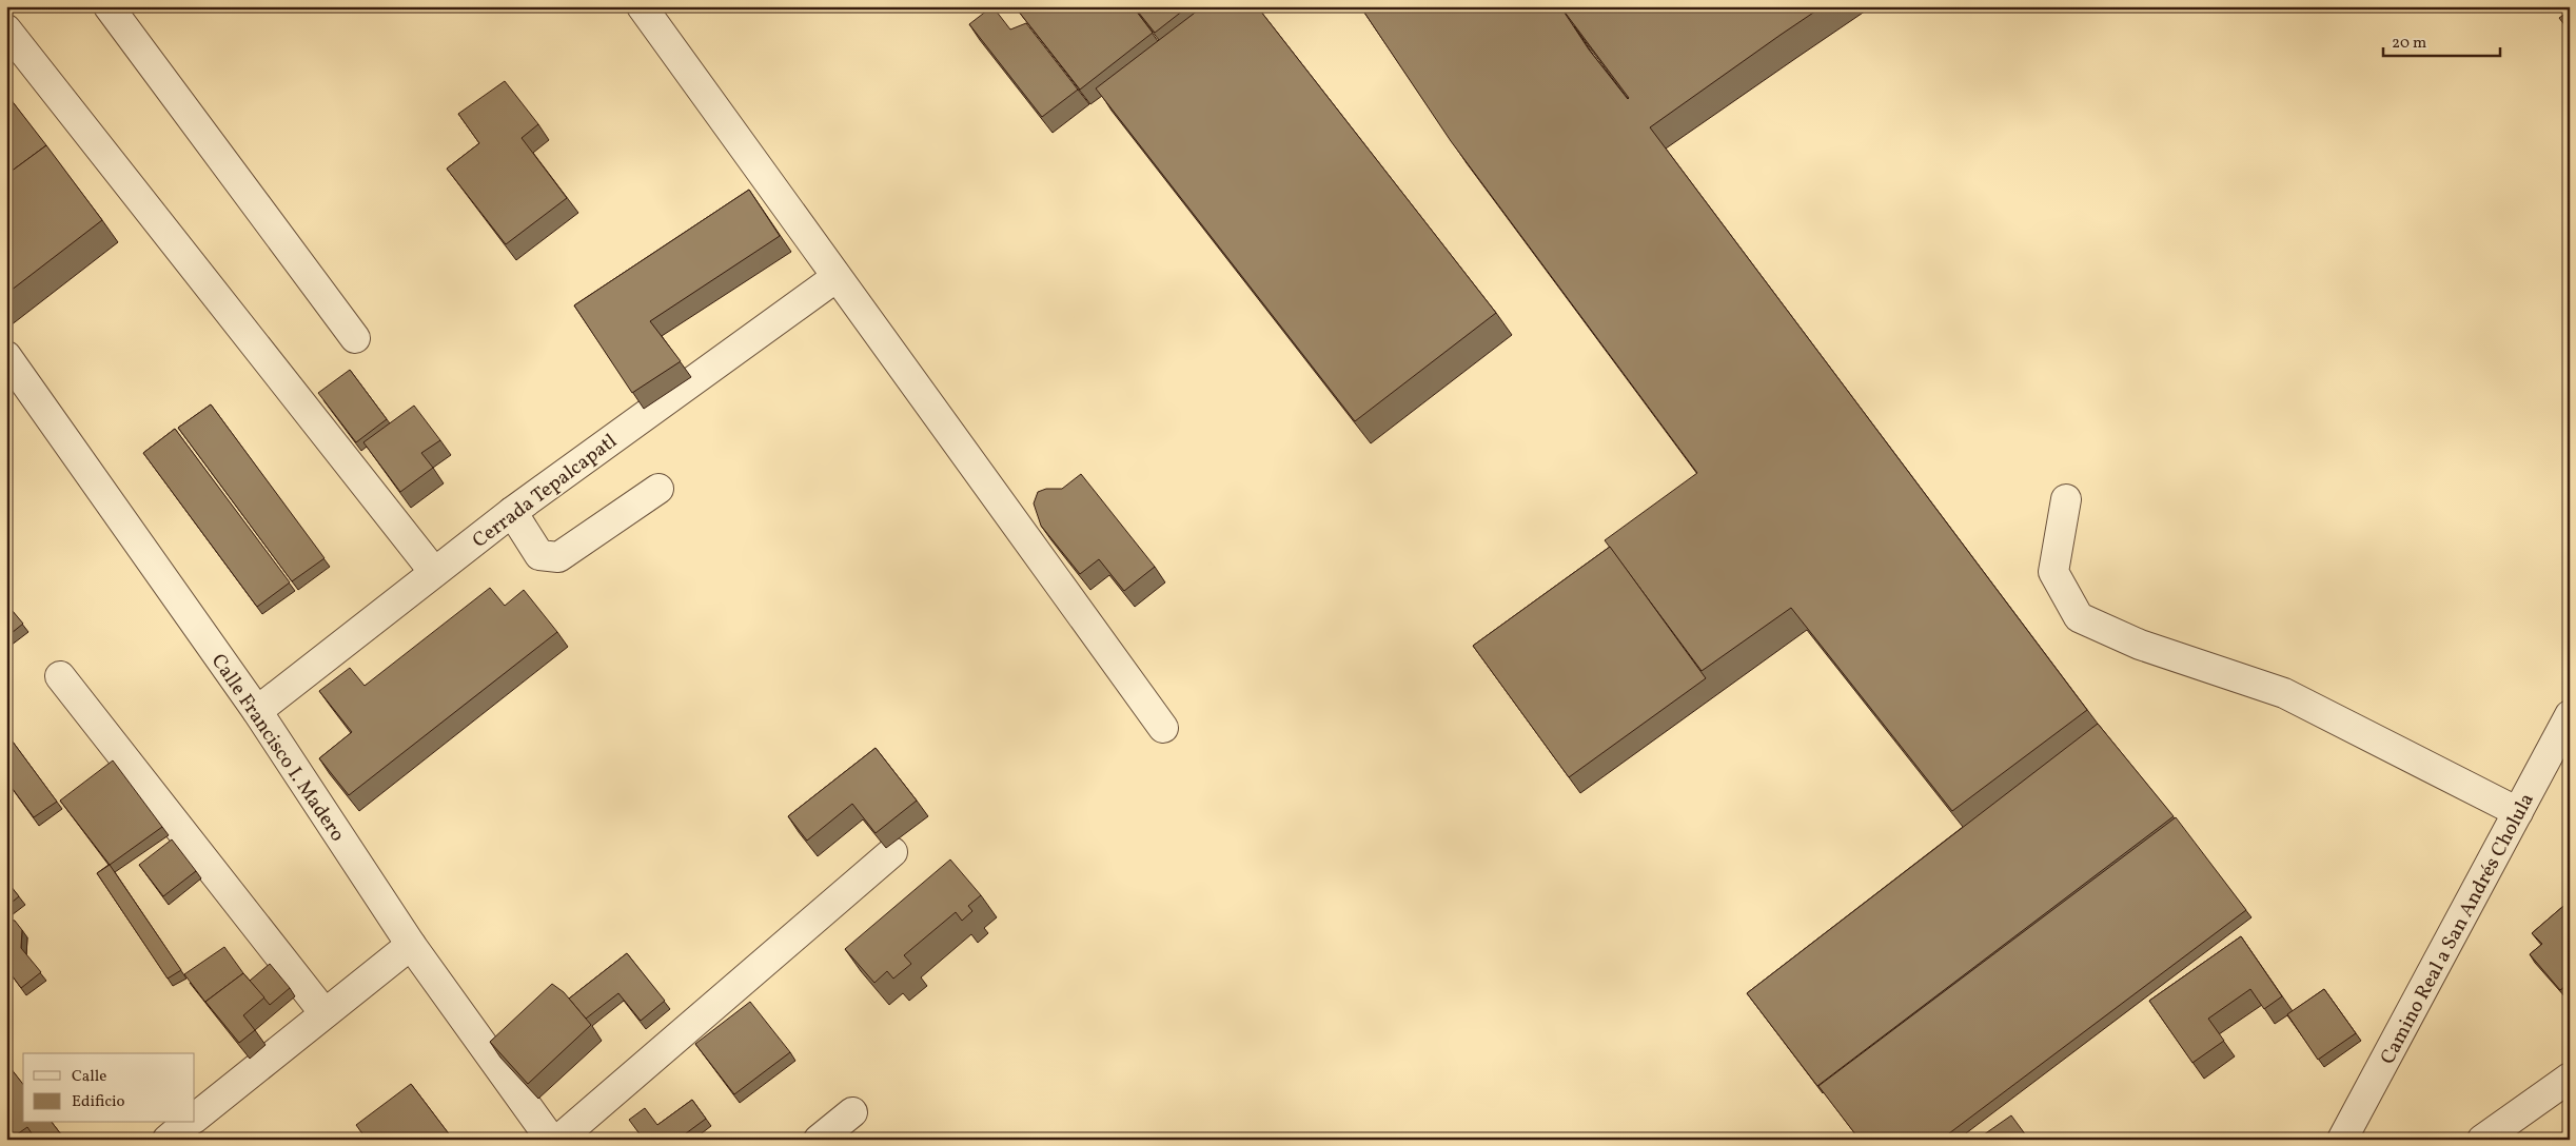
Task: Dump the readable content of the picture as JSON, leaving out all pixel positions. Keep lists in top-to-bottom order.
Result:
{
  "streets": {
    "street": ["Cerrada Tepalcapatl", "Calle Francisco I. Madero", "Camino Real a San Andrés Cholula"]
  },
  "crossings": [
    ["Cerrada Tepalcapatl", "Calle Francisco I. Madero"]
  ],
  "legend": ["Calle", "Edificio"],
  "scale_bar": "20 m"
}
